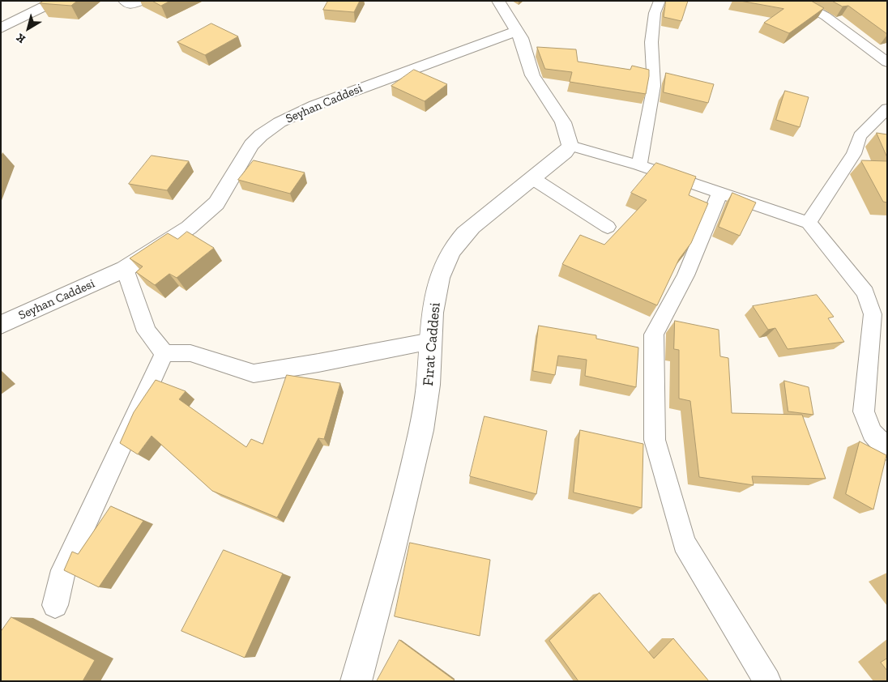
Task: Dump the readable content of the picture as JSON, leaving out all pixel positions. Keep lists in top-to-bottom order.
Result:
{
  "streets": {
    "street": ["Seyhan Caddesi", "Fırat Caddesi"]
  },
  "north": "bottom left"
}
